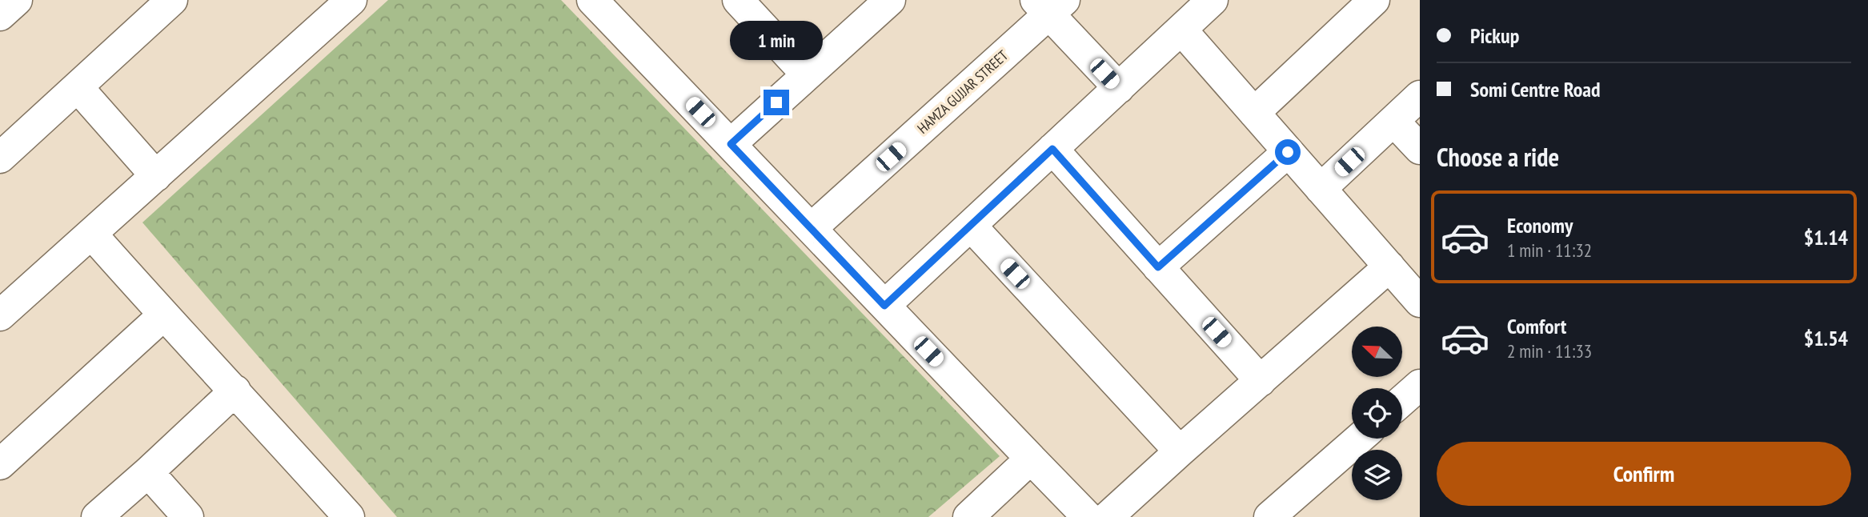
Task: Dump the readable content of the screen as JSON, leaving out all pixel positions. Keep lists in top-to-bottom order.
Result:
{
  "streets": {
    "street": ["HAMZA GUJJAR STREET"]
  },
  "north": "top left",
  "page": {
    "banner": ["Pickup", "Somi Centre Road"],
    "bubble": "1 min",
    "heading": "Choose a ride",
    "list": [
      {
        "name": "Economy",
        "note": "1 min · 11:32",
        "value": "$1.14"
      },
      {
        "name": "Comfort",
        "note": "2 min · 11:33",
        "value": "$1.54"
      }
    ],
    "buttons": "Confirm"
  }
}
